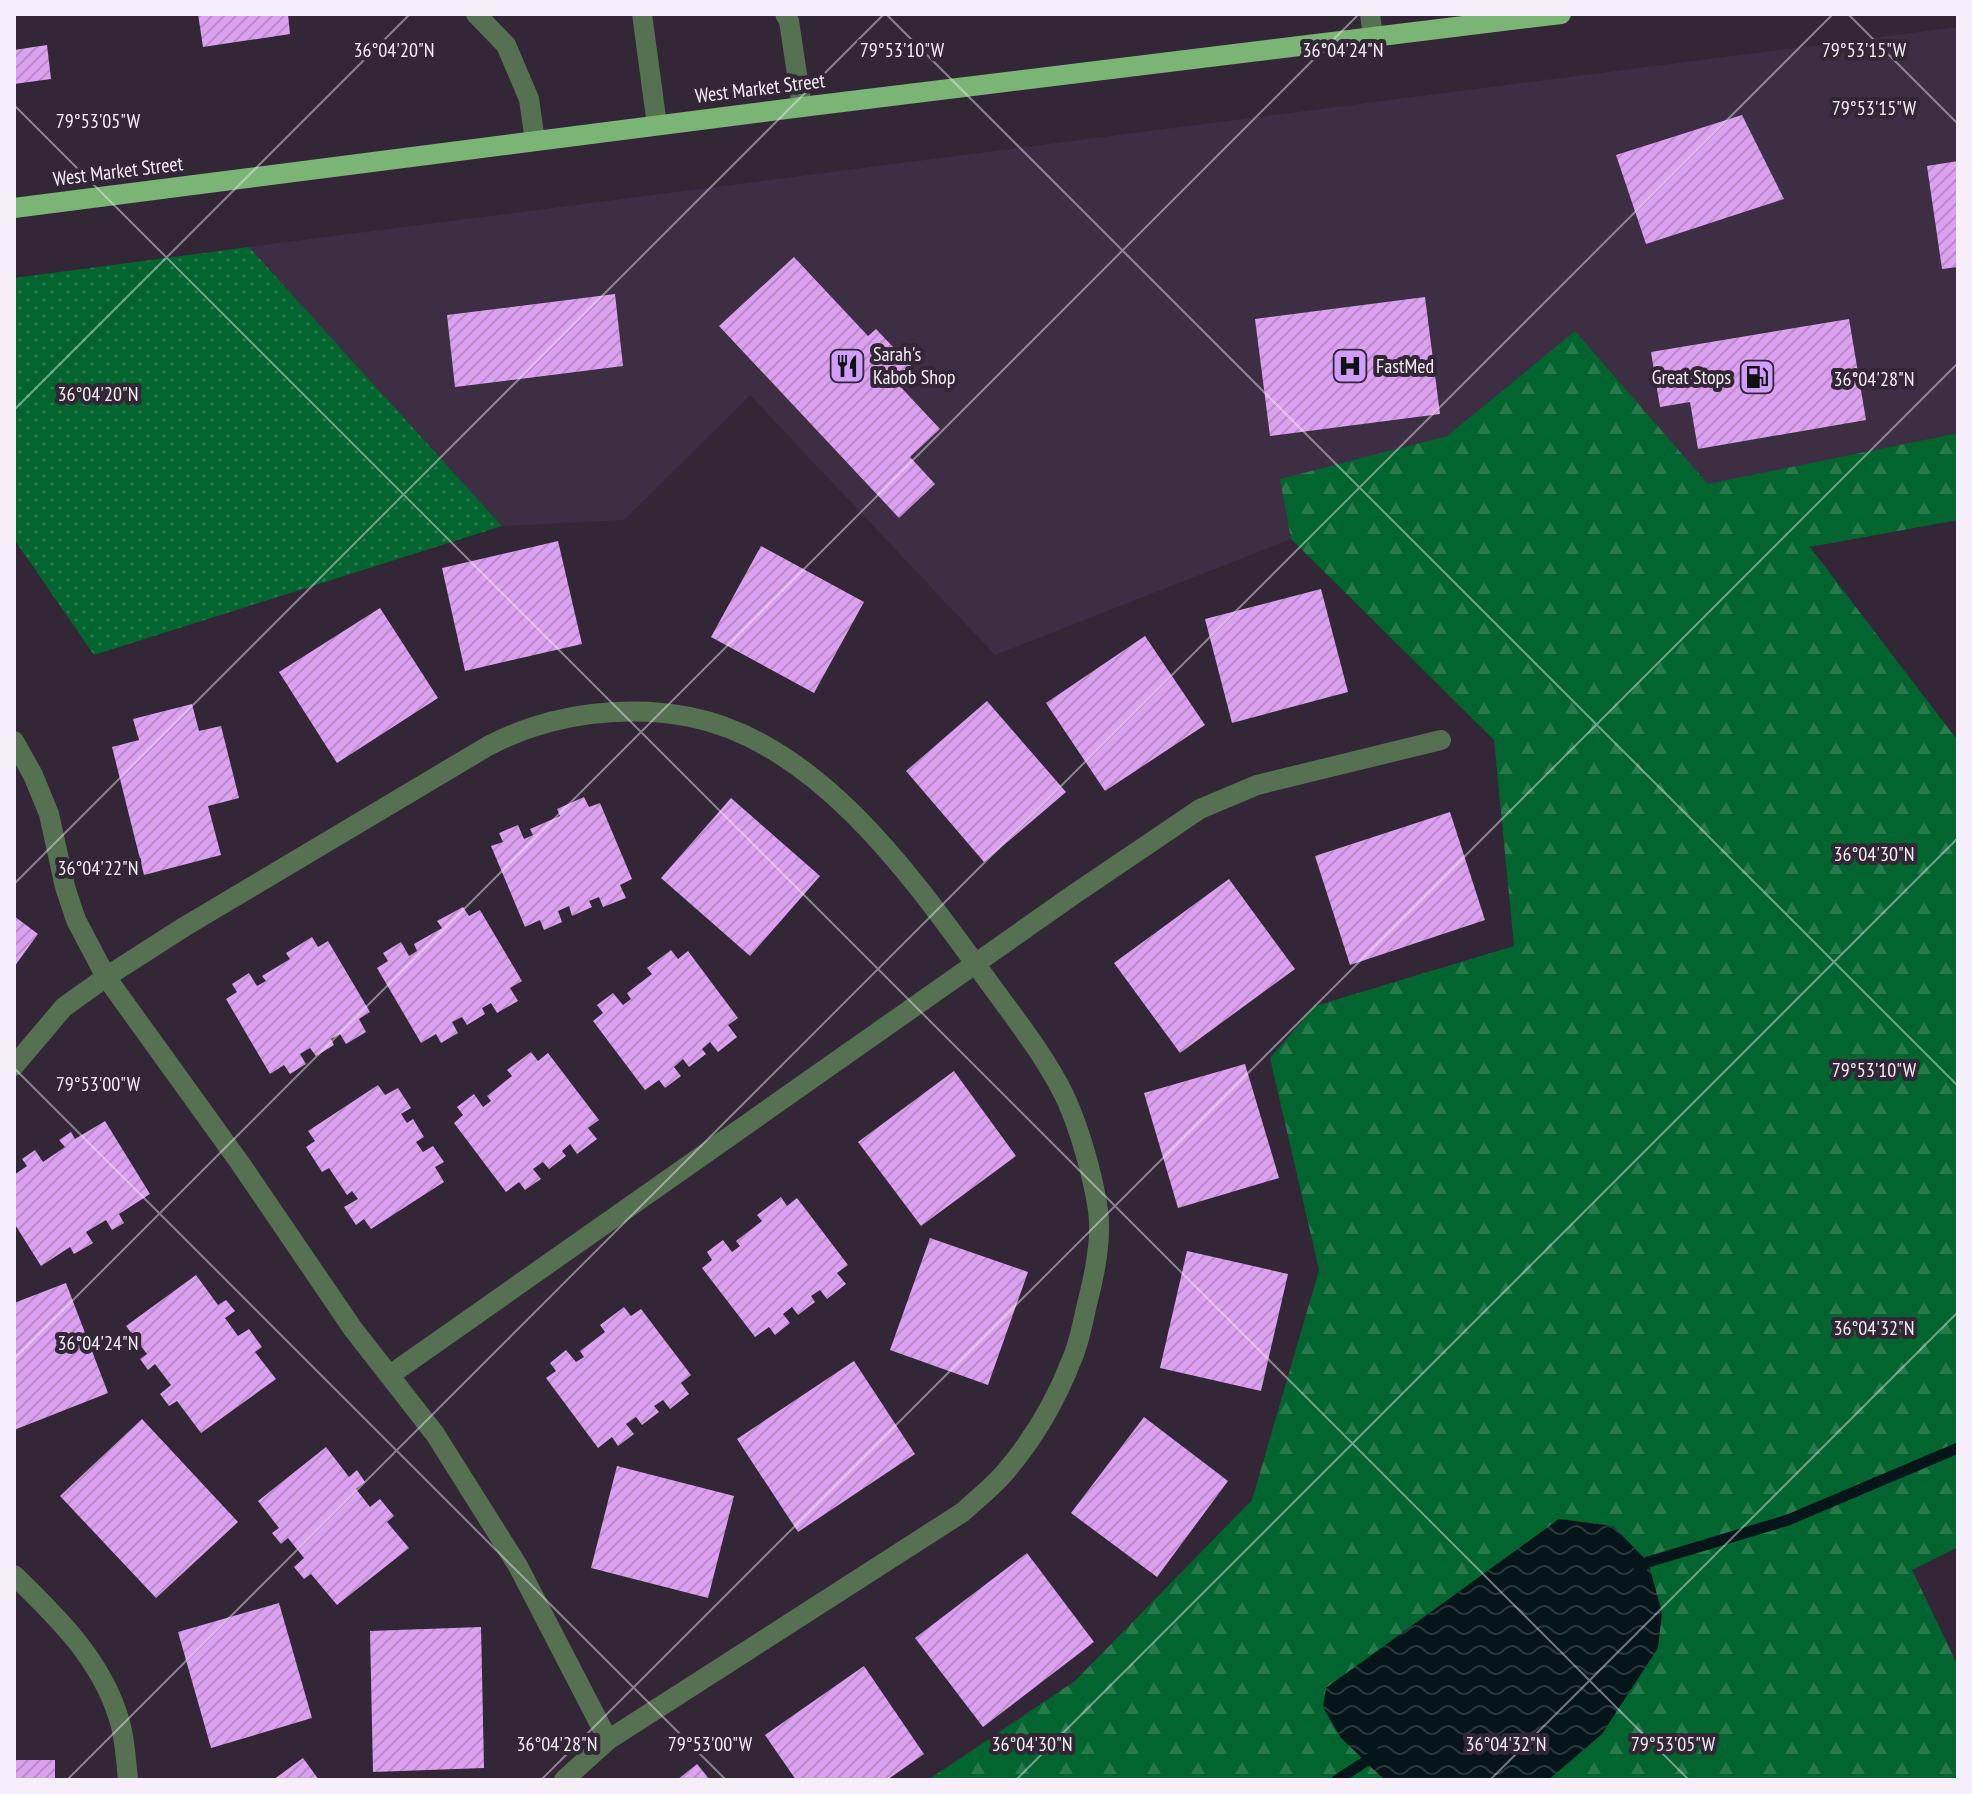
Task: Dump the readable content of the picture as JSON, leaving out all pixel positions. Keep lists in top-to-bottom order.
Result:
{
  "streets": {
    "main road": ["West Market Street"]
  },
  "places": {
    "restaurant": ["Sarah's Kabob Shop"],
    "hospital": ["FastMed"],
    "fuel station": ["Great Stops"]
  },
  "coordinates": [
    "36°04'20\"N",
    "79°53'10\"W",
    "36°04'24\"N",
    "79°53'15\"W",
    "79°53'05\"W",
    "36°04'28\"N",
    "36°04'30\"N",
    "36°04'22\"N",
    "79°53'00\"W",
    "36°04'32\"N"
  ]
}
